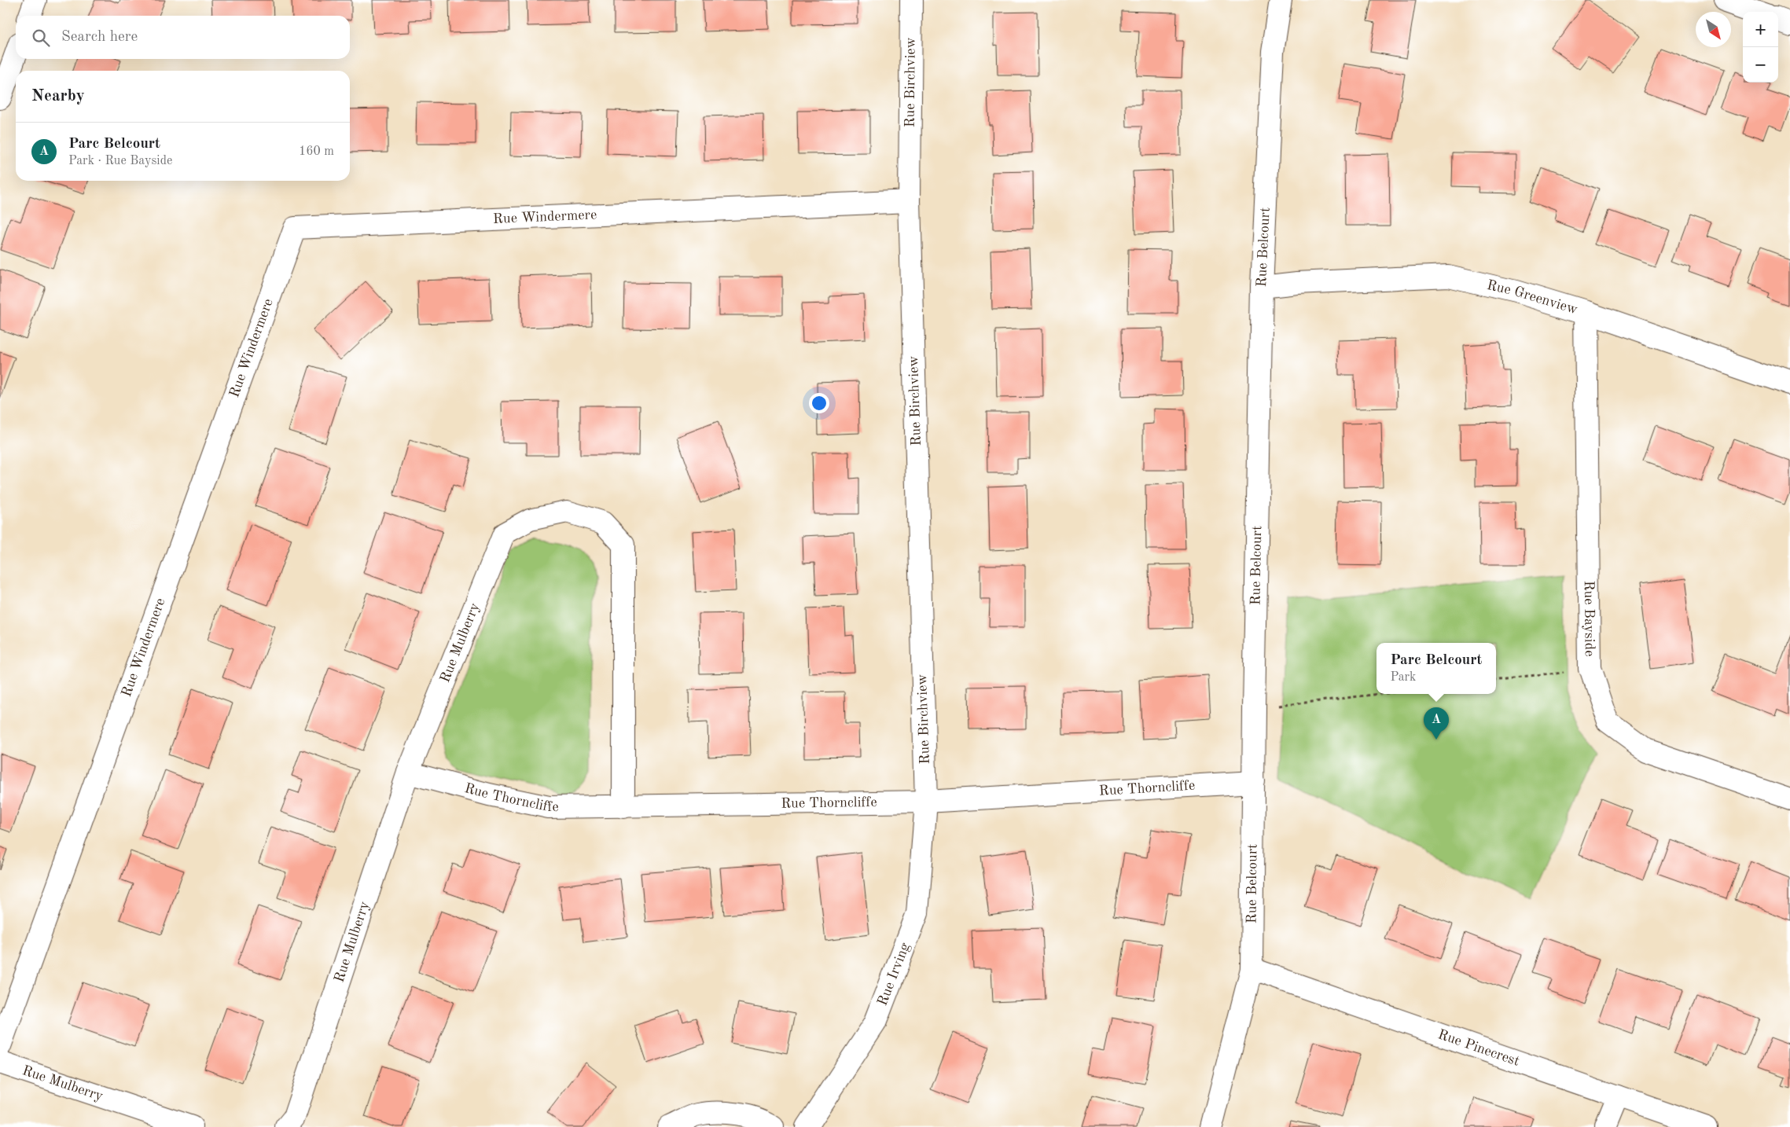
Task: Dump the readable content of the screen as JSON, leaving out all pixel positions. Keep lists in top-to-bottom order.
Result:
{
  "streets": {
    "street": [
      "Rue Birchview",
      "Rue Windermere",
      "Rue Belcourt",
      "Rue Greenview",
      "Rue Bayside",
      "Rue Mulberry",
      "Rue Thorncliffe",
      "Rue Irving",
      "Rue Pinecrest"
    ]
  },
  "crossings": [
    ["Rue Birchview", "Rue Windermere"],
    ["Rue Birchview", "Rue Thorncliffe"],
    ["Rue Birchview", "Rue Irving"],
    ["Rue Belcourt", "Rue Greenview"],
    ["Rue Belcourt", "Rue Thorncliffe"],
    ["Rue Belcourt", "Rue Pinecrest"],
    ["Rue Greenview", "Rue Bayside"],
    ["Rue Mulberry", "Rue Thorncliffe"],
    ["Rue Thorncliffe", "Rue Irving"]
  ],
  "north": "bottom right",
  "page": {
    "map_buttons": ["+", "−"],
    "search": "Search here",
    "heading": "Nearby",
    "list": [
      {
        "mark": "A",
        "name": "Parc Belcourt",
        "note": "Park · Rue Bayside",
        "value": "160 m"
      }
    ],
    "popup": ["Parc Belcourt", "Park"],
    "pins": "A"
  }
}
